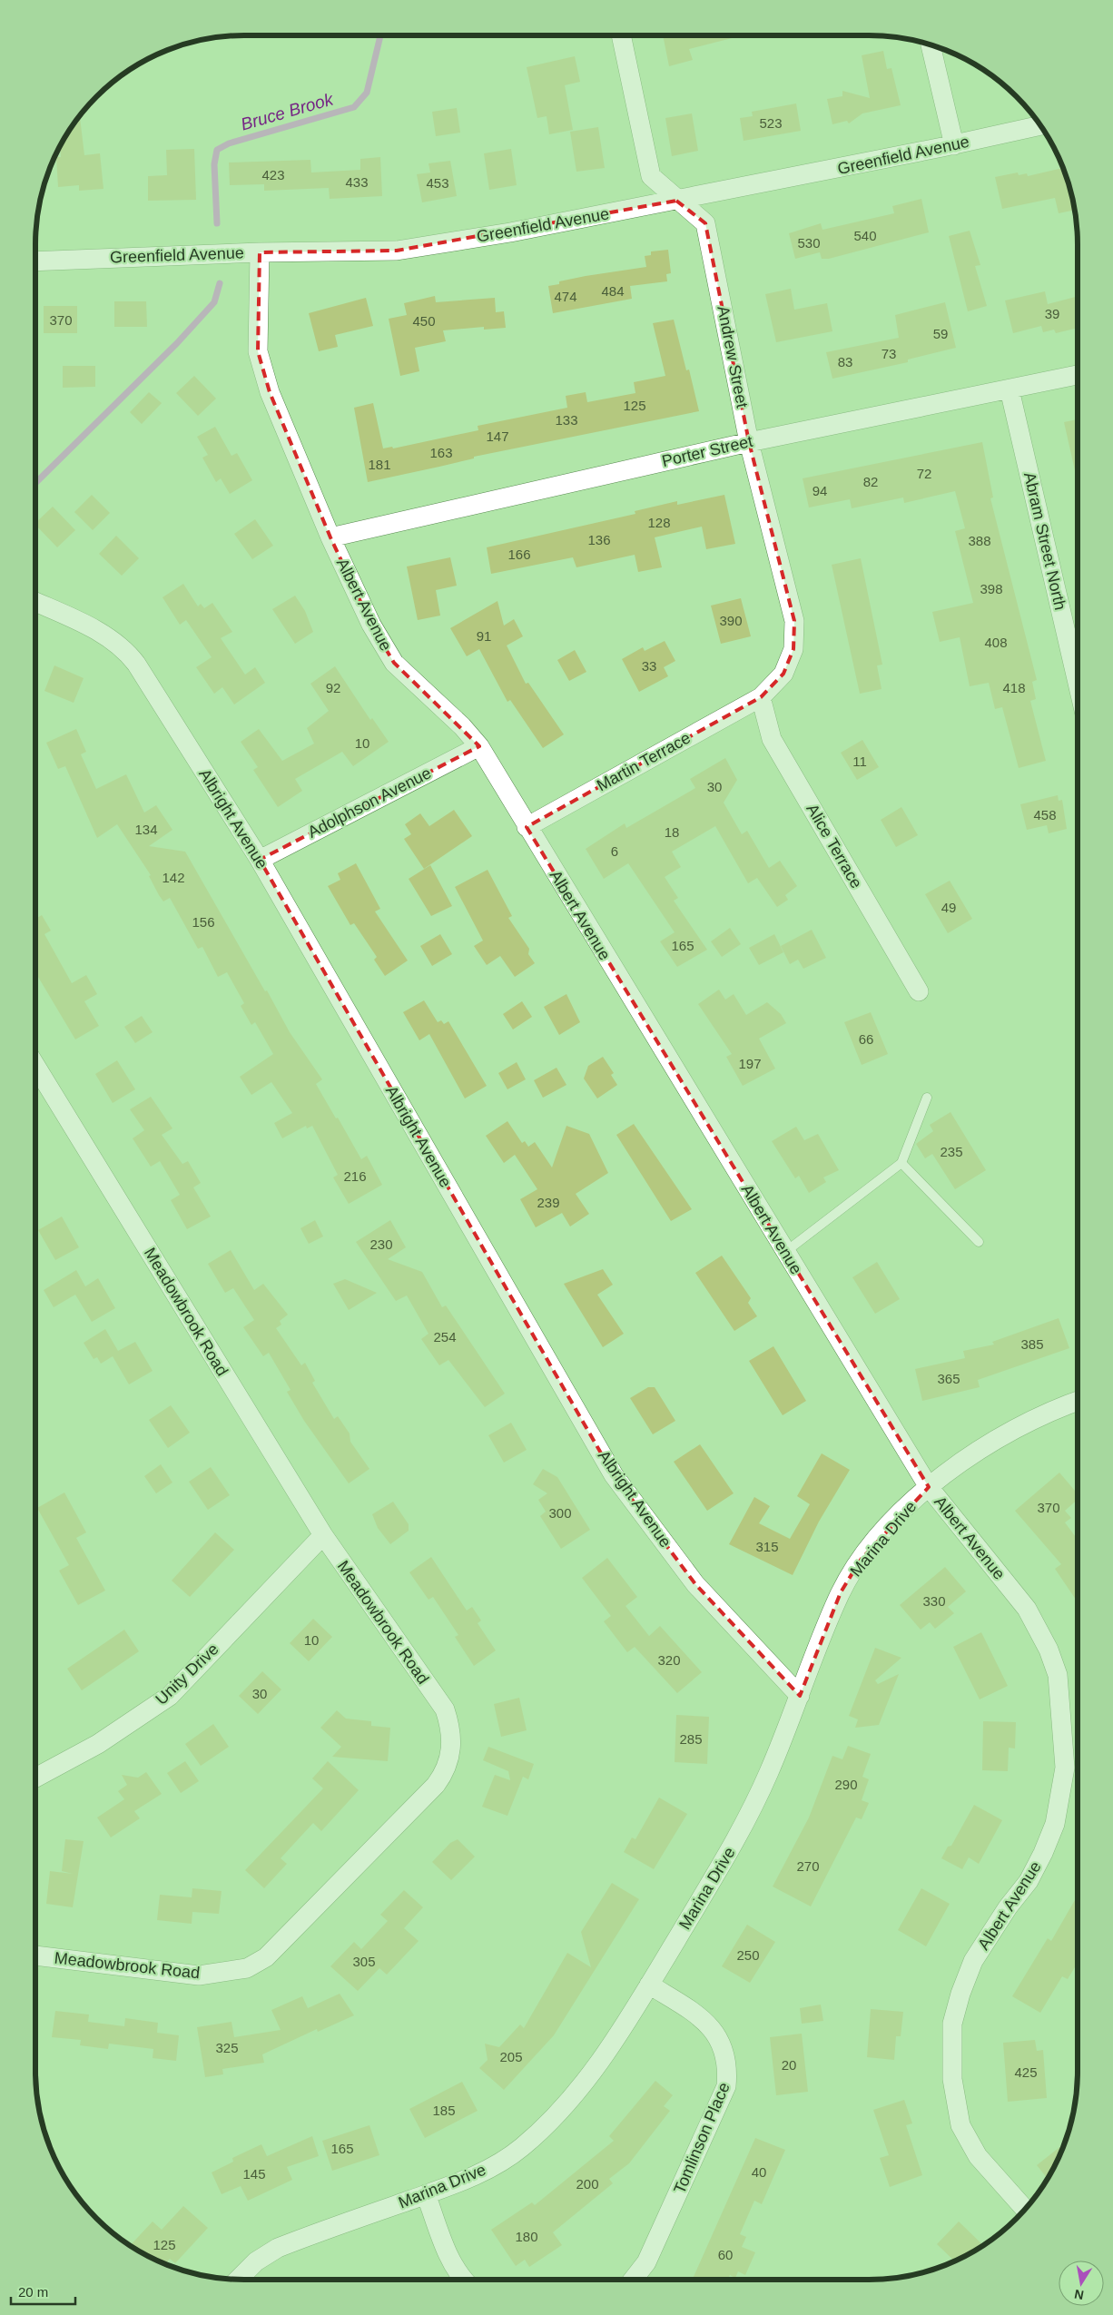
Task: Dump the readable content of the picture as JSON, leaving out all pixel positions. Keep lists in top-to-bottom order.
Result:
{
  "streets": {
    "street": [
      "Greenfield Avenue",
      "Andrew Street",
      "Porter Street",
      "Abram Street North",
      "Albert Avenue",
      "Martin Terrace",
      "Adolphson Avenue",
      "Albright Avenue",
      "Alice Terrace",
      "Meadowbrook Road",
      "Marina Drive",
      "Unity Drive",
      "Tomlinson Place"
    ]
  },
  "crossings": [
    ["Greenfield Avenue", "Andrew Street"],
    ["Greenfield Avenue", "Albert Avenue"],
    ["Andrew Street", "Porter Street"],
    ["Andrew Street", "Martin Terrace"],
    ["Andrew Street", "Alice Terrace"],
    ["Porter Street", "Abram Street North"],
    ["Porter Street", "Albert Avenue"],
    ["Albert Avenue", "Martin Terrace"],
    ["Albert Avenue", "Adolphson Avenue"],
    ["Albert Avenue", "Marina Drive"],
    ["Martin Terrace", "Alice Terrace"],
    ["Adolphson Avenue", "Albright Avenue"],
    ["Albright Avenue", "Marina Drive"],
    ["Meadowbrook Road", "Unity Drive"],
    ["Marina Drive", "Tomlinson Place"]
  ],
  "water": ["Bruce Brook"],
  "house_numbers": [
    "523",
    "423",
    "433",
    "453",
    "540",
    "530",
    "484",
    "474",
    "39",
    "370",
    "450",
    "59",
    "73",
    "83",
    "125",
    "133",
    "147",
    "163",
    "181",
    "72",
    "82",
    "94",
    "128",
    "136",
    "388",
    "166",
    "398",
    "390",
    "91",
    "408",
    "33",
    "92",
    "418",
    "10",
    "11",
    "30",
    "458",
    "134",
    "18",
    "6",
    "142",
    "49",
    "156",
    "165",
    "66",
    "197",
    "235",
    "216",
    "239",
    "230",
    "254",
    "385",
    "365",
    "370",
    "300",
    "315",
    "330",
    "10",
    "320",
    "30",
    "285",
    "290",
    "270",
    "250",
    "305",
    "325",
    "205",
    "20",
    "425",
    "185",
    "165",
    "40",
    "145",
    "200",
    "180",
    "125",
    "60"
  ],
  "scale_bar": "20 m",
  "north": "bottom"
}
